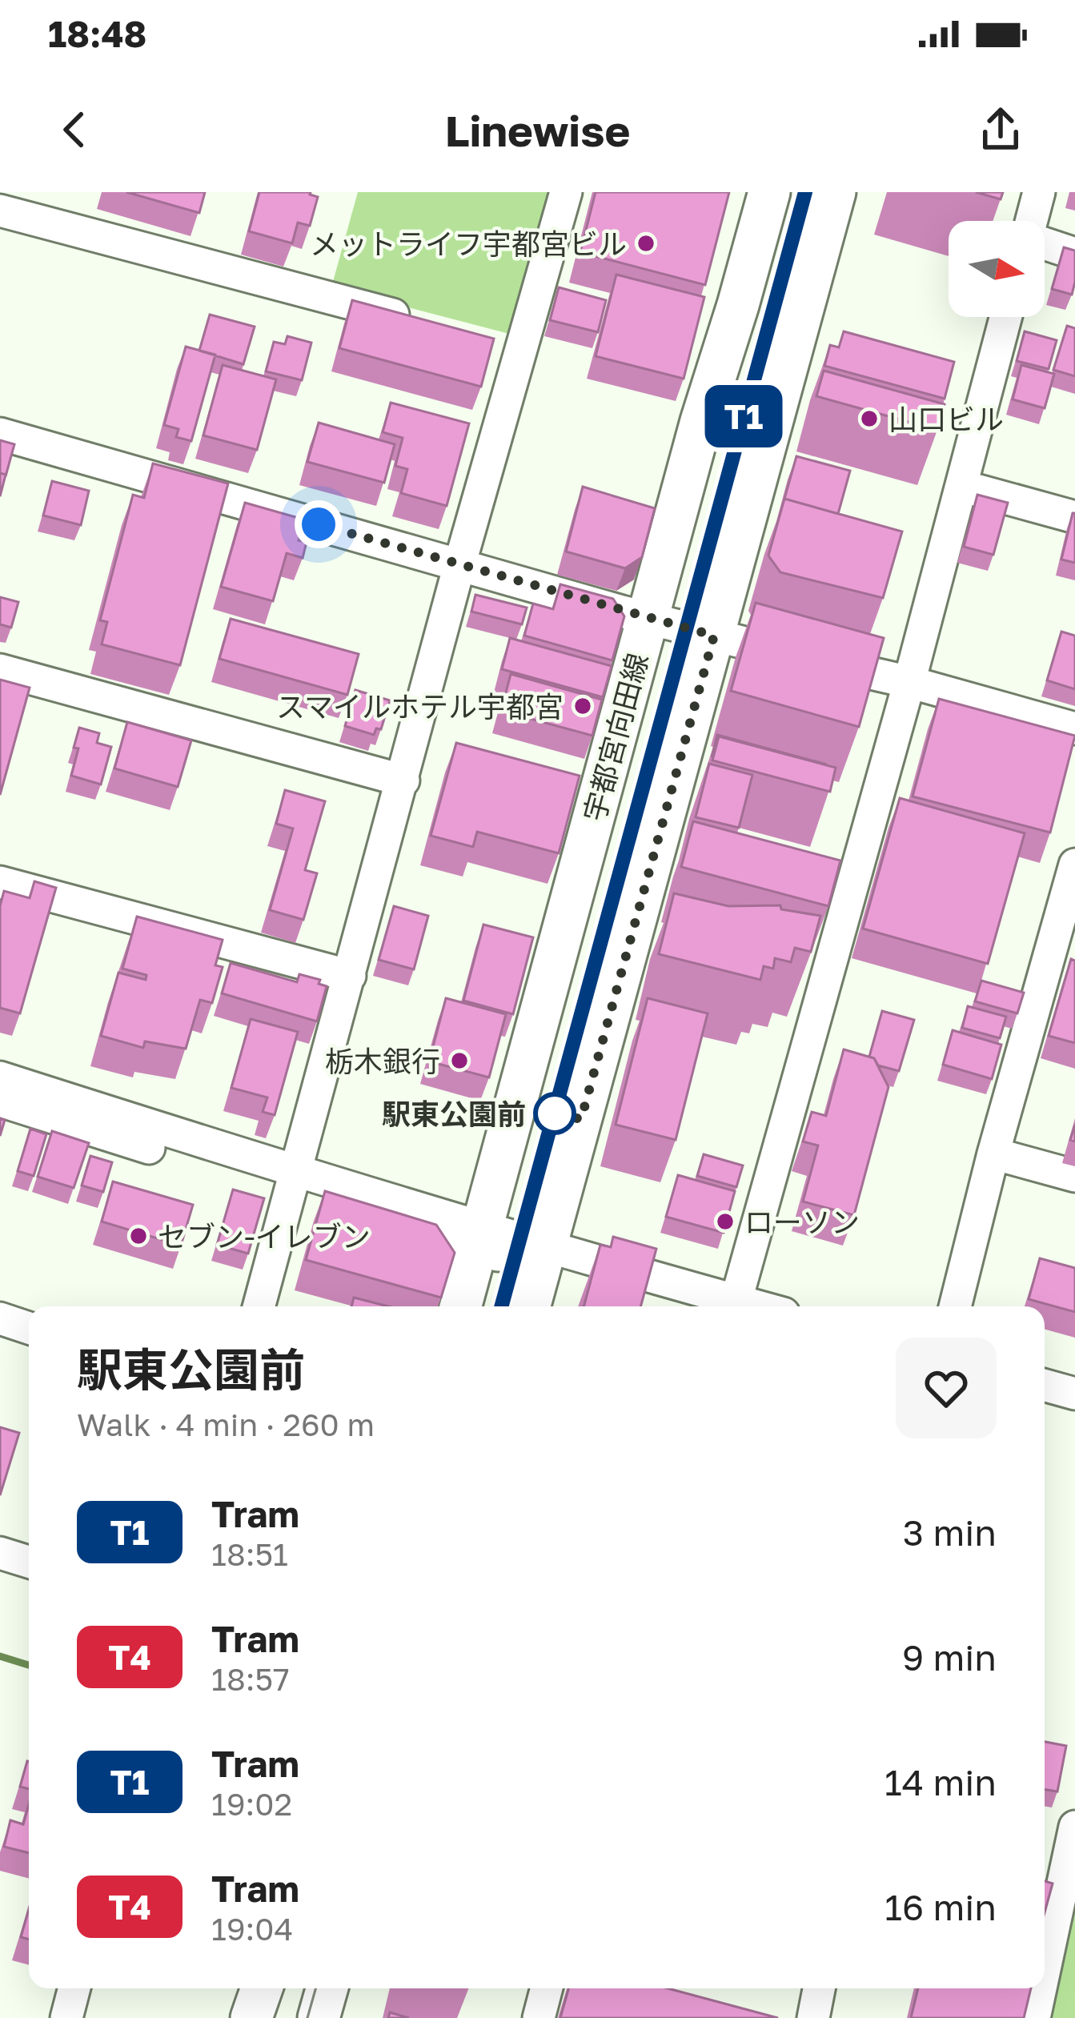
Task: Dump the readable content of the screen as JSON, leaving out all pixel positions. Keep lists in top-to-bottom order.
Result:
{
  "streets": {
    "main road": ["宇都宮向田線"]
  },
  "places": [
    "メットライフ宇都宮ビル",
    "山口ビル",
    "スマイルホテル宇都宮",
    "栃木銀行",
    "駅東公園前",
    "ローソン",
    "セブン-イレブン"
  ],
  "lines": ["tram line T1"],
  "north": "right",
  "page": {
    "status": "18:48",
    "header": "Linewise",
    "on_map": "T1",
    "heading": ["駅東公園前", "Walk · 4 min · 260 m"],
    "list": [
      {
        "mark": "T1",
        "name": "Tram",
        "note": "18:51",
        "value": "3 min"
      },
      {
        "mark": "T4",
        "name": "Tram",
        "note": "18:57",
        "value": "9 min"
      },
      {
        "mark": "T1",
        "name": "Tram",
        "note": "19:02",
        "value": "14 min"
      },
      {
        "mark": "T4",
        "name": "Tram",
        "note": "19:04",
        "value": "16 min"
      }
    ]
  }
}
